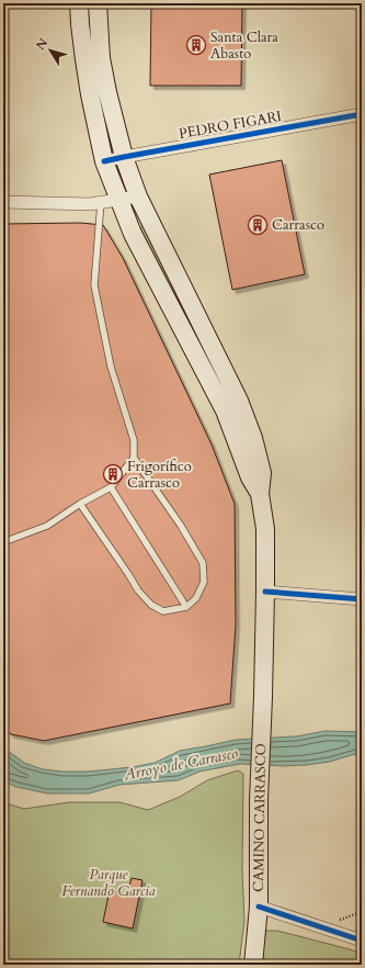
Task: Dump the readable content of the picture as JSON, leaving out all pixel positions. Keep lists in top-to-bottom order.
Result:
{
  "streets": {
    "main road": ["CAMINO CARRASCO"],
    "street": ["PEDRO FIGARI"]
  },
  "water": ["Arroyo de Carrasco"],
  "parks": ["Parque Fernando Garcia"],
  "places": {
    "building": ["Santa Clara Abasto", "Carrasco", "Frigorífico Carrasco"]
  },
  "north": "top left"
}
